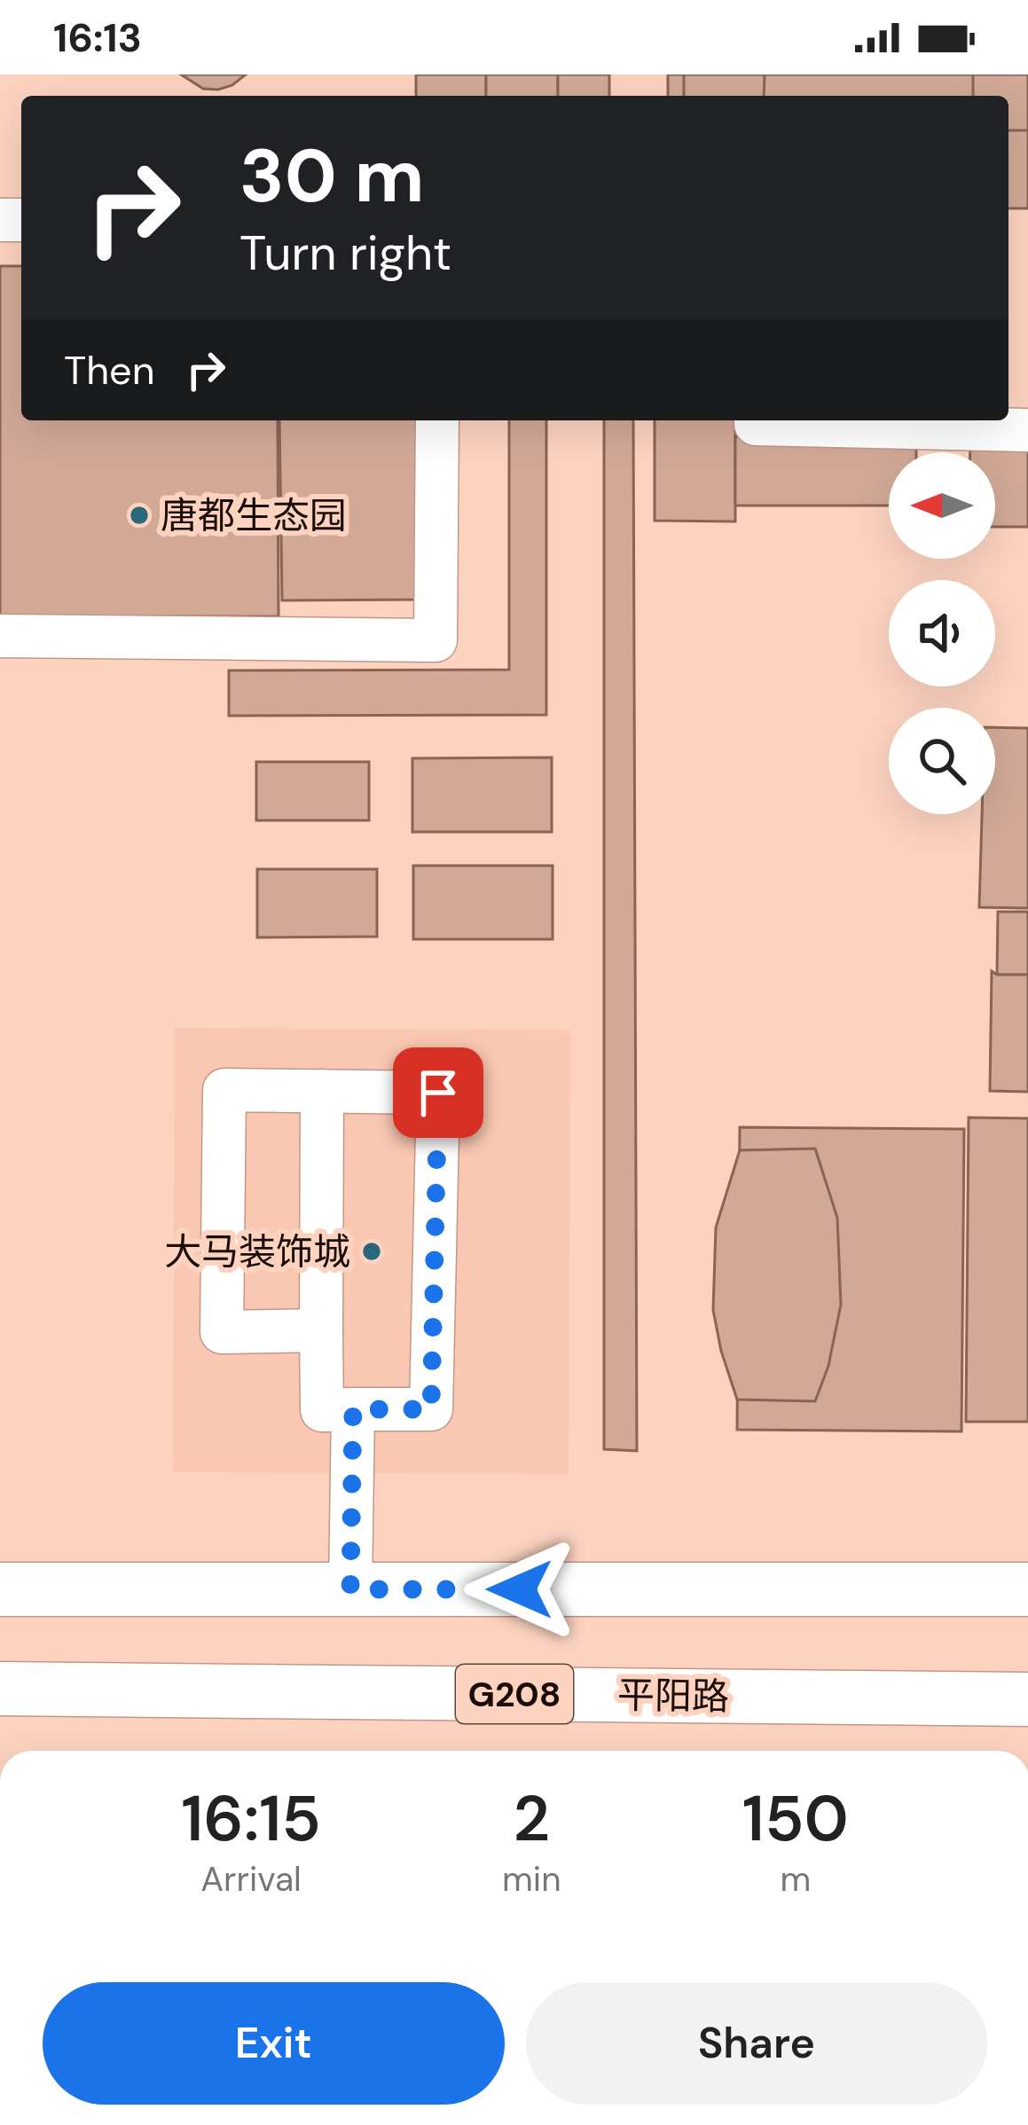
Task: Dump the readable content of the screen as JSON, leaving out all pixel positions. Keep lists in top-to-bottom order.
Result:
{
  "streets": {
    "main road": ["G208", "平阳路"]
  },
  "places": ["唐都生态园", "大马装饰城"],
  "north": "left",
  "page": {
    "status": "16:13",
    "turn": ["30 m", "Turn right"],
    "then": "Then",
    "eta": [
      "16:15",
      "Arrival",
      "2",
      "min",
      "150",
      "m"
    ],
    "buttons": ["Exit", "Share"]
  }
}
